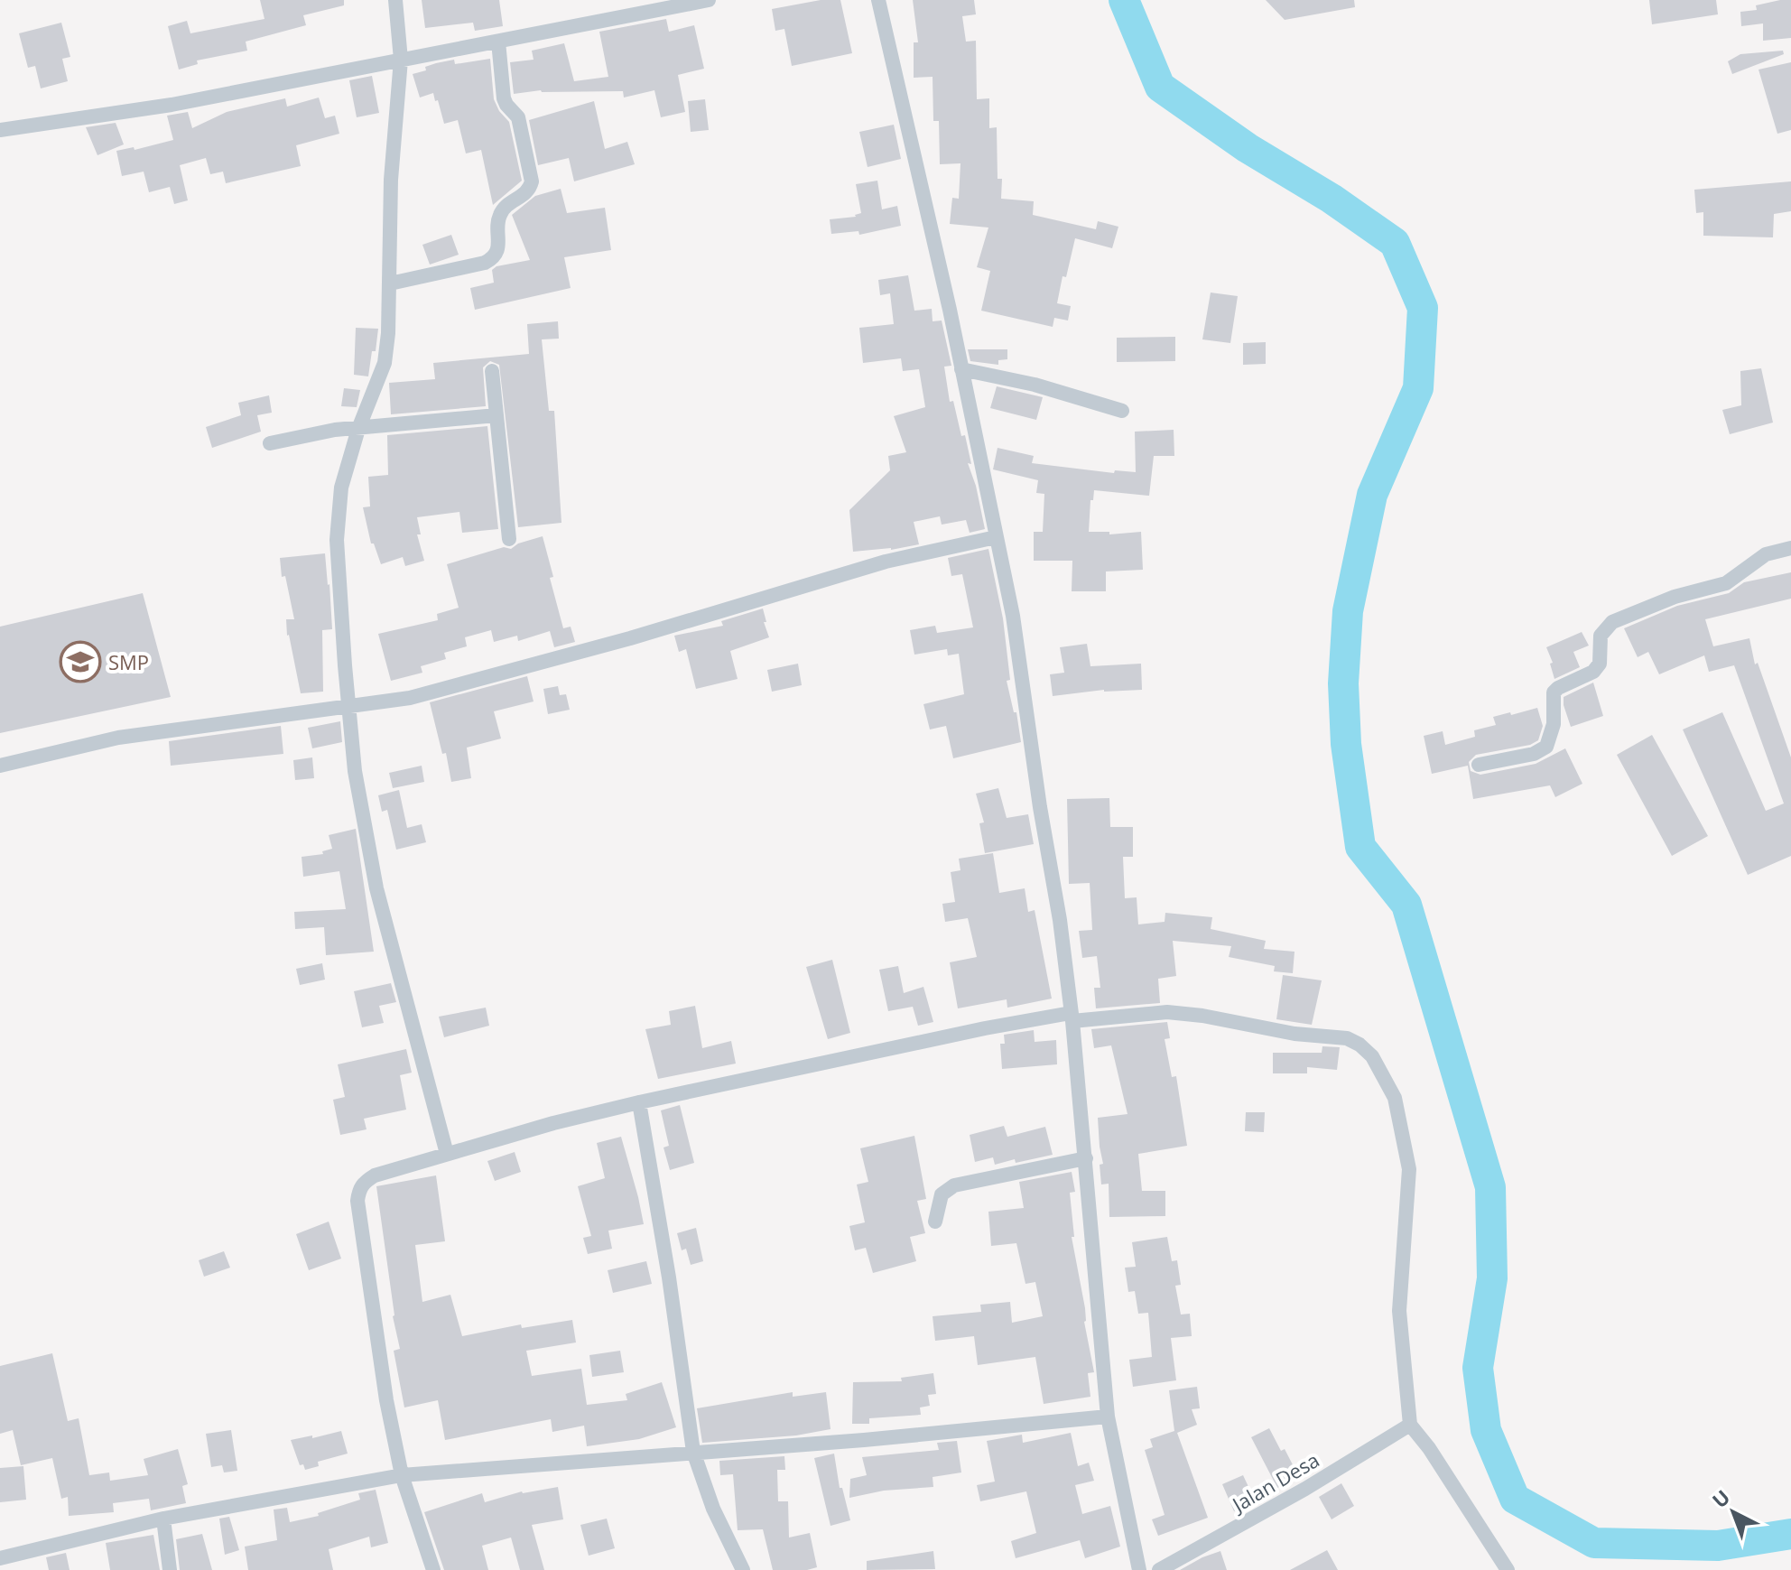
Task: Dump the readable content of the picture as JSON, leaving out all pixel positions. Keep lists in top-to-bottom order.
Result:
{
  "streets": {
    "street": ["Jalan Desa"]
  },
  "places": {
    "school or university": ["SMP"]
  },
  "north": "top left"
}
